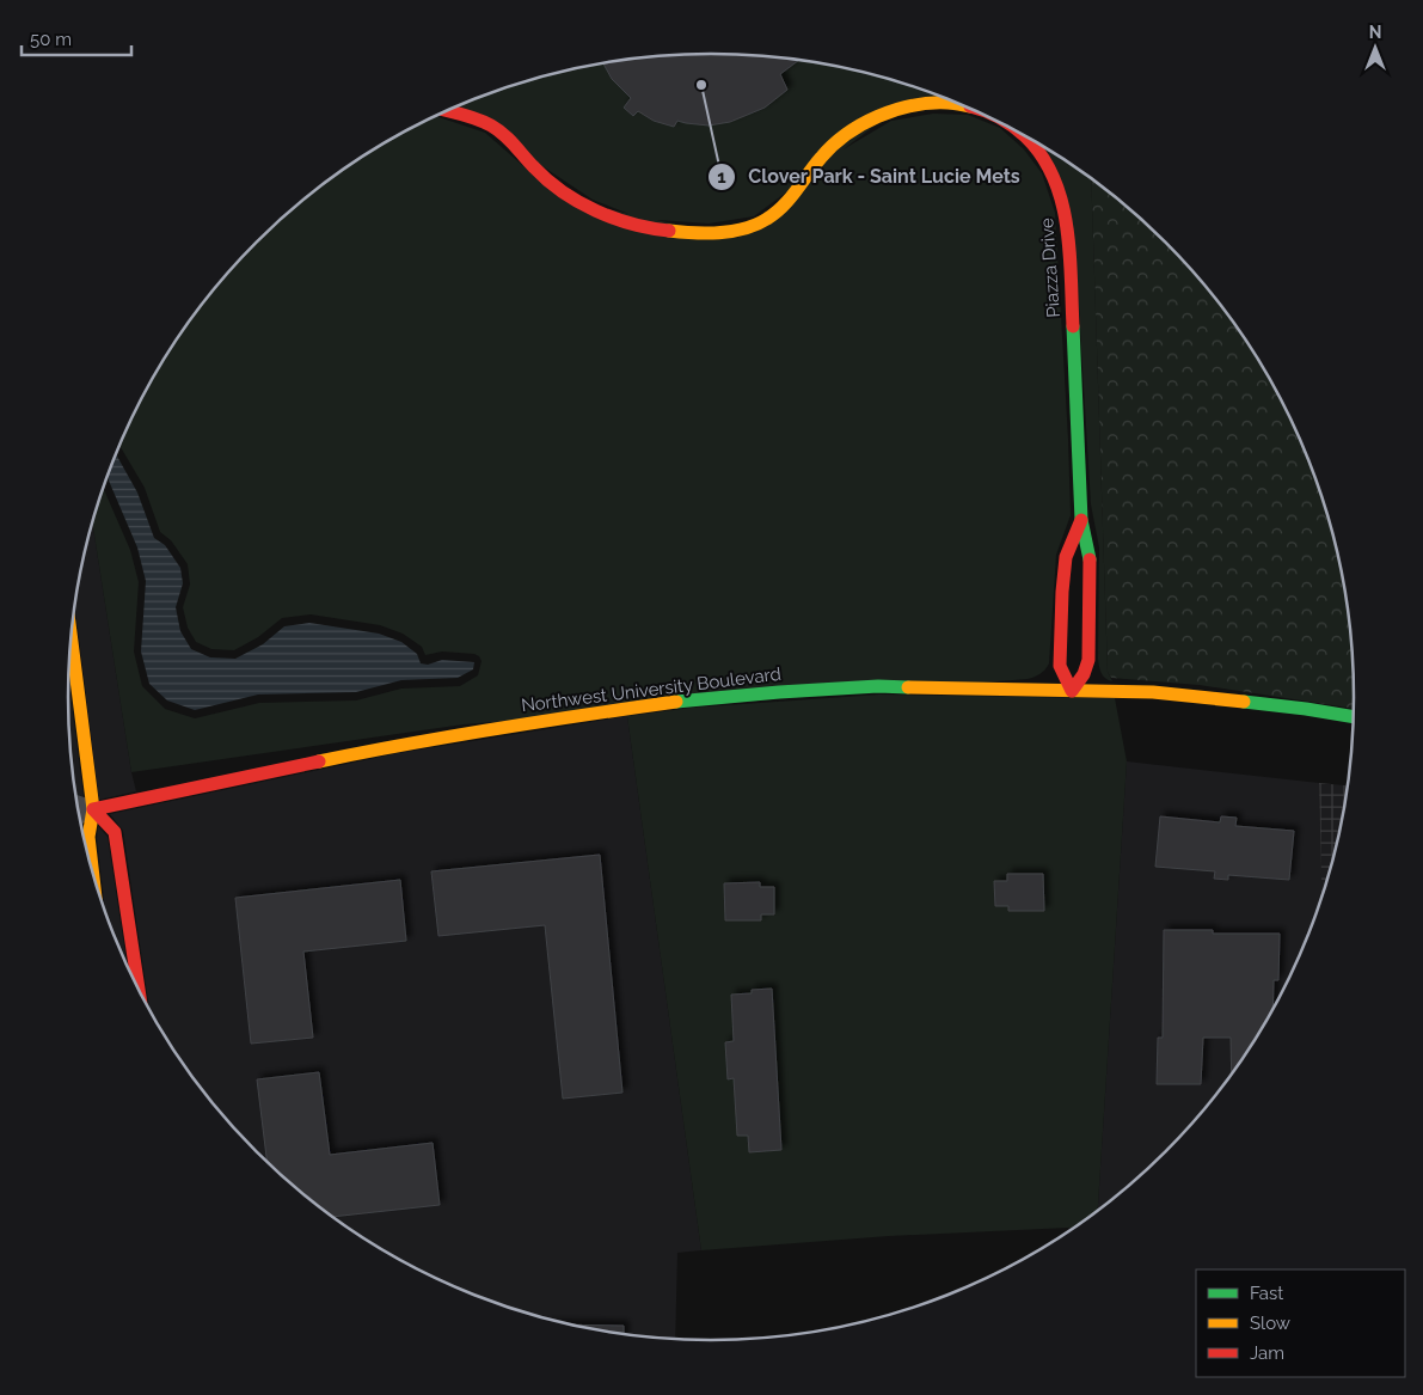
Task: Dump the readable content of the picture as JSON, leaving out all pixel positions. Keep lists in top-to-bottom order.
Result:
{
  "streets": {
    "street": ["Piazza Drive", "Northwest University Boulevard"]
  },
  "crossings": [
    ["Piazza Drive", "Northwest University Boulevard"]
  ],
  "places": ["Clover Park - Saint Lucie Mets"],
  "legend": ["Fast", "Slow", "Jam"],
  "scale_bar": "50 m",
  "north": "top"
}
